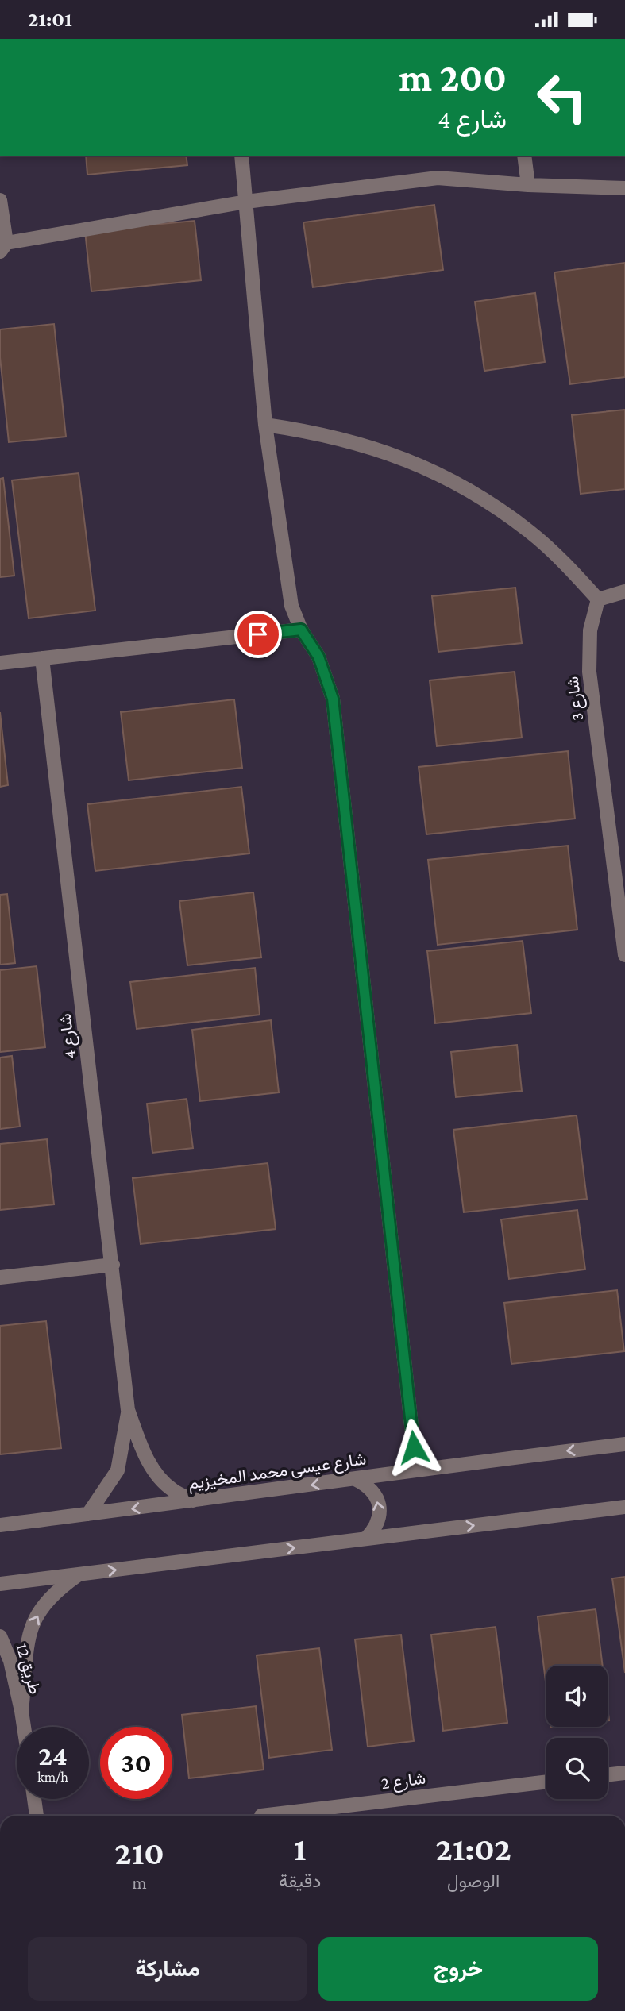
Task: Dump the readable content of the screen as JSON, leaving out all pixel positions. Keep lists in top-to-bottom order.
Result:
{
  "streets": {
    "street": [
      "شارع 3",
      "شارع 4",
      "شارع عيسى محمد المخيزيم",
      "طريق 12",
      "شارع 2"
    ]
  },
  "crossings": [
    ["شارع 4", "شارع عيسى محمد المخيزيم"]
  ],
  "one_way": ["طريق 12"],
  "page": {
    "status": "21:01",
    "turn": ["200 m", "شارع 4"],
    "speed": "24 km/h",
    "limit": "30",
    "eta": [
      "21:02",
      "الوصول",
      "1",
      "دقيقة",
      "210",
      "m"
    ],
    "buttons": ["خروج", "مشاركة"]
  }
}
